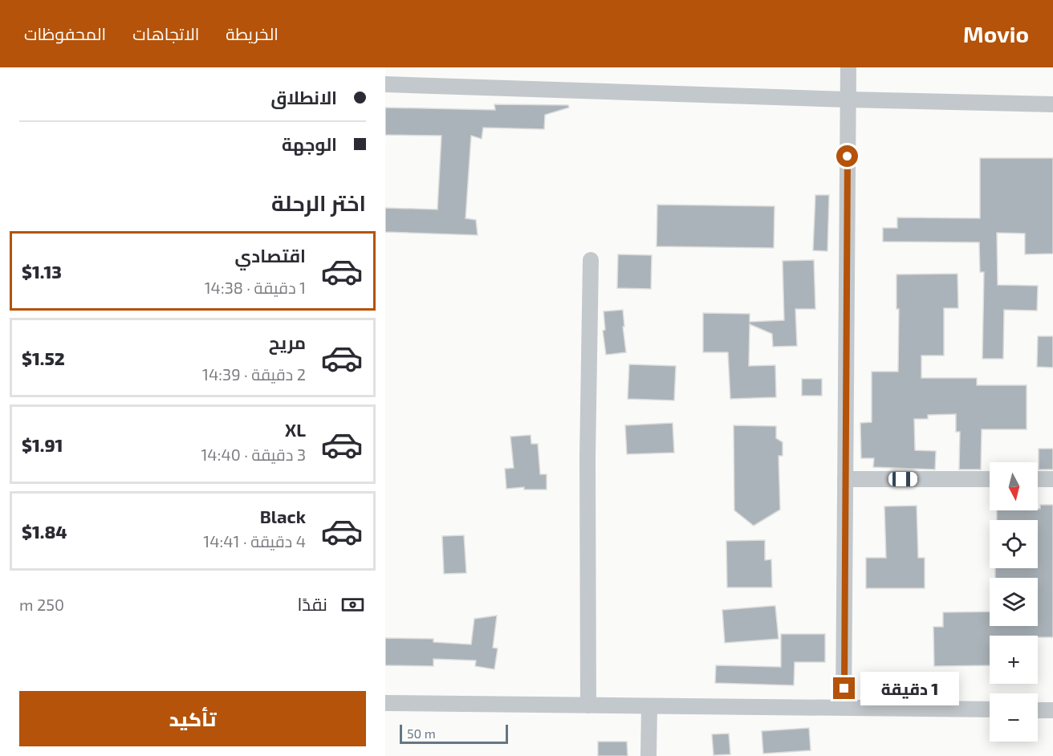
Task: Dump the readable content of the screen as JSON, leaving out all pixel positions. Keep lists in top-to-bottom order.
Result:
{
  "scale_bar": "50 m",
  "north": "bottom",
  "page": {
    "header": "Movio",
    "nav": ["الخريطة", "الاتجاهات", "المحفوظات"],
    "banner": ["الانطلاق", "الوجهة"],
    "heading": "اختر الرحلة",
    "list": [
      {
        "name": "اقتصادي",
        "note": "1 دقيقة · 14:38",
        "value": "$1.13"
      },
      {
        "name": "مريح",
        "note": "2 دقيقة · 14:39",
        "value": "$1.52"
      },
      {
        "name": "XL",
        "note": "3 دقيقة · 14:40",
        "value": "$1.91"
      },
      {
        "name": "Black",
        "note": "4 دقيقة · 14:41",
        "value": "$1.84"
      }
    ],
    "map_buttons": ["+", "−"],
    "pay": ["نقدًا", "250 m"],
    "bubble": "1 دقيقة",
    "buttons": "تأكيد",
    "scale": "50 m"
  }
}
